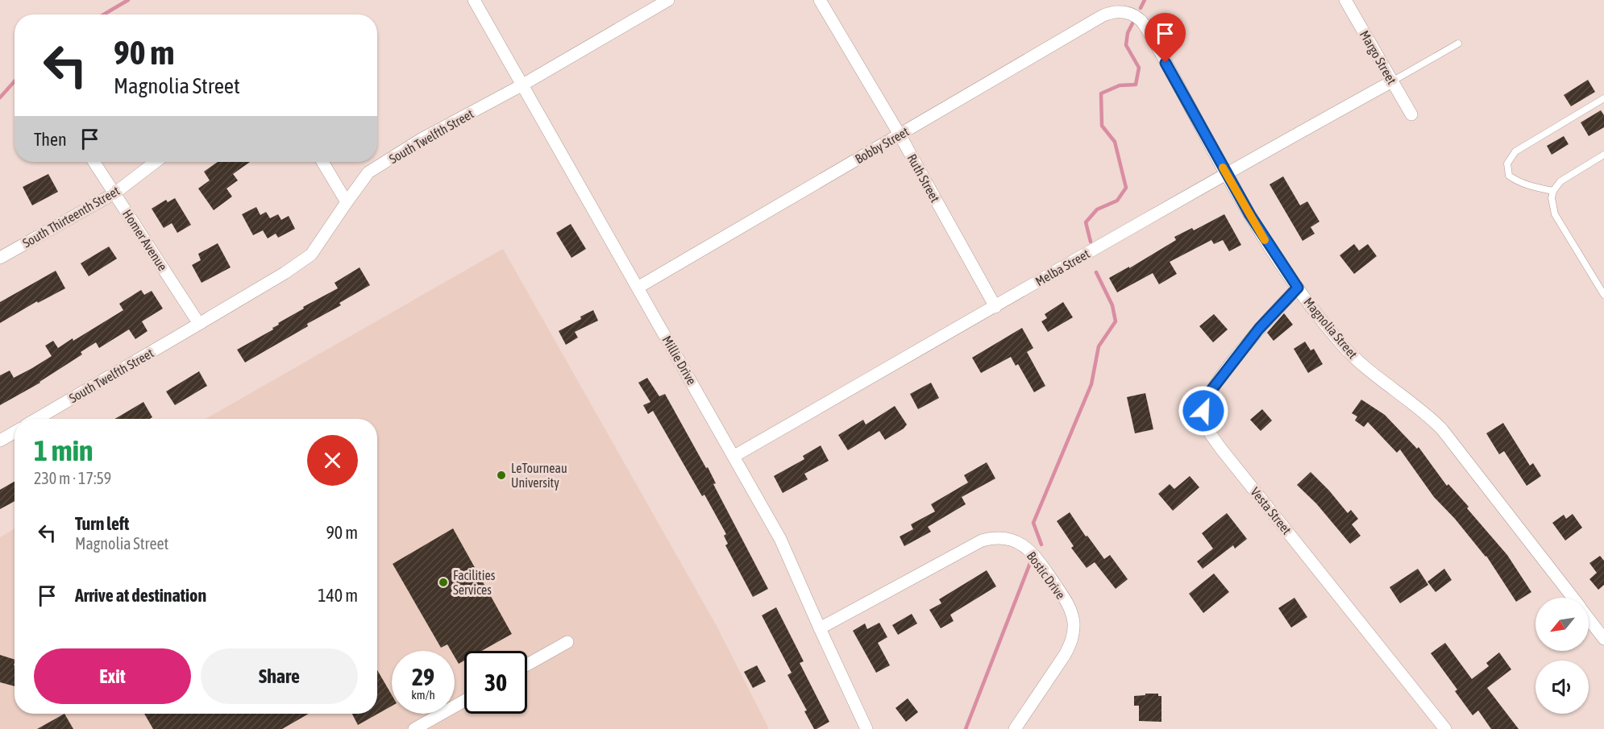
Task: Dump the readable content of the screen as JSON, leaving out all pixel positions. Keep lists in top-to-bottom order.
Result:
{
  "streets": {
    "street": [
      "Margo Street",
      "South Twelfth Street",
      "Bobby Street",
      "Ruth Street",
      "South Thirteenth Street",
      "Homer Avenue",
      "Melba Street",
      "Magnolia Street",
      "Millie Drive",
      "Vesta Street",
      "Bostic Drive"
    ]
  },
  "crossings": [
    ["Margo Street", "Melba Street"],
    ["South Twelfth Street", "Homer Avenue"],
    ["South Twelfth Street", "Millie Drive"],
    ["Bobby Street", "Ruth Street"],
    ["Bobby Street", "Magnolia Street"],
    ["Bobby Street", "Millie Drive"],
    ["Ruth Street", "Melba Street"],
    ["South Thirteenth Street", "Homer Avenue"],
    ["Melba Street", "Magnolia Street"],
    ["Melba Street", "Millie Drive"],
    ["Magnolia Street", "Vesta Street"],
    ["Millie Drive", "Bostic Drive"]
  ],
  "places": ["LeTourneau University", "Facilities Services"],
  "north": "bottom left",
  "page": {
    "turn": ["90 m", "Magnolia Street"],
    "then": "Then",
    "heading": ["1 min", "230 m · 17:59"],
    "list": [
      {
        "name": "Turn left",
        "note": "Magnolia Street",
        "value": "90 m"
      },
      {
        "name": "Arrive at destination",
        "value": "140 m"
      }
    ],
    "buttons": ["Exit", "Share"],
    "speed": "29 km/h",
    "limit": "30"
  }
}
